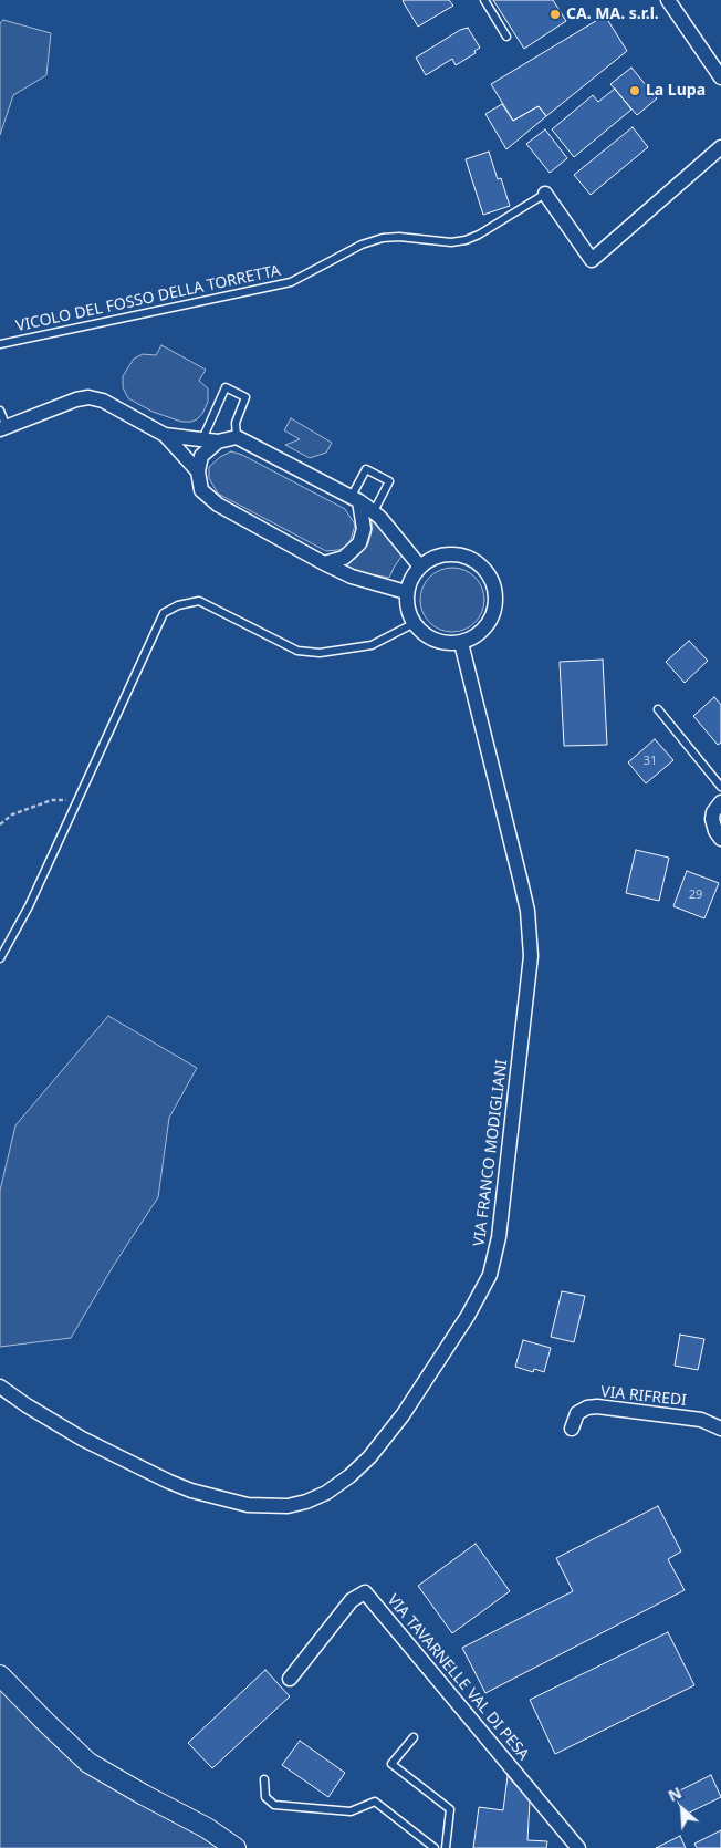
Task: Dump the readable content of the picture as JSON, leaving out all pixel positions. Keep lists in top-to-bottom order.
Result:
{
  "streets": {
    "street": ["VIA FRANCO MODIGLIANI", "VIA RIFREDI", "VIA TAVARNELLE VAL DI PESA"],
    "lane": ["VICOLO DEL FOSSO DELLA TORRETTA"]
  },
  "places": ["CA. MA. s.r.l.", "La Lupa"],
  "house_numbers": ["31", "29"],
  "north": "top left"
}
